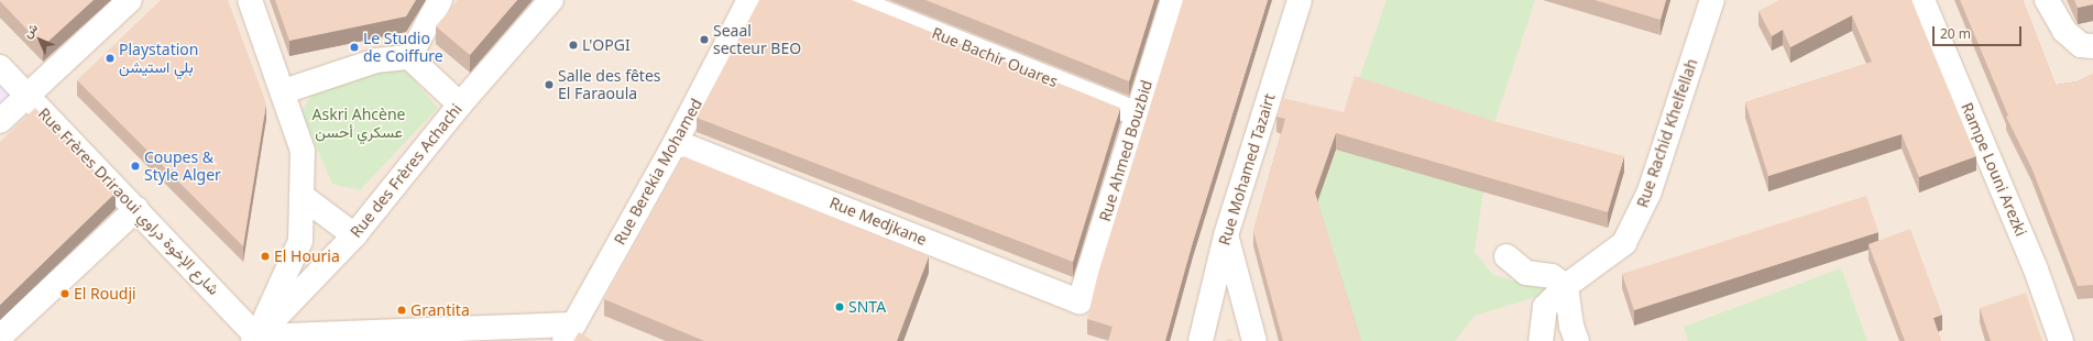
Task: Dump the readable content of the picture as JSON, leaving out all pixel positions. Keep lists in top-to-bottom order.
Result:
{
  "streets": {
    "street": [
      "Rue Bachir Ouares",
      "Rue Rachid Khelfellah",
      "Rue Ahmed Bouzbid",
      "Rue Mohamed Tazairt",
      "Rampe Louni Arezki",
      "Rue des Frères Achachi",
      "Rue Berekia Mohamed",
      "Rue Frères Driraoui شارع الإخوة دراوي",
      "Rue Medjkane"
    ]
  },
  "crossings": [
    ["Rue Bachir Ouares", "Rue Ahmed Bouzbid"],
    ["Rue Ahmed Bouzbid", "Rue Medjkane"],
    ["Rue des Frères Achachi", "Rue Frères Driraoui شارع الإخوة دراوي"],
    ["Rue Berekia Mohamed", "Rue Medjkane"]
  ],
  "parks": ["Askri Ahcène عسكري أحسن"],
  "places": [
    "Seaal secteur BEO",
    "L'OPGI",
    "Le Studio de Coiffure",
    "Playstation بلي استيشن",
    "Salle des fêtes El Faraoula",
    "Coupes & Style Alger",
    "El Houria",
    "El Roudji",
    "SNTA",
    "Grantita"
  ],
  "scale_bar": "20 m",
  "north": "top left"
}
